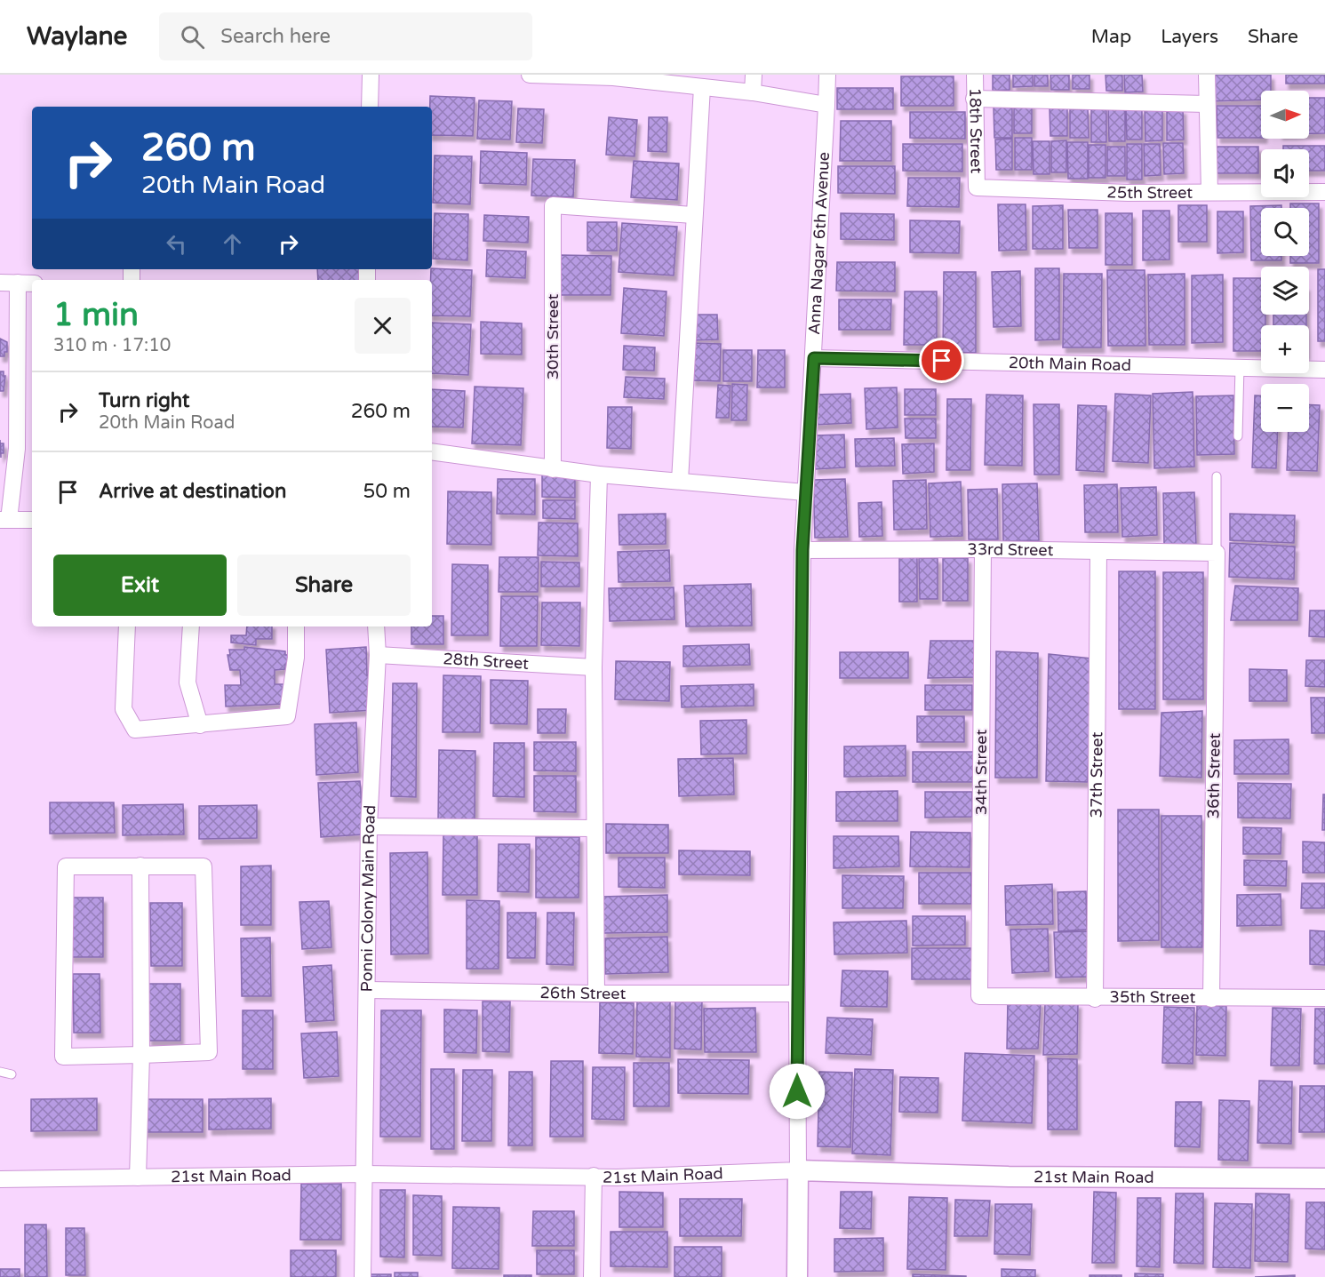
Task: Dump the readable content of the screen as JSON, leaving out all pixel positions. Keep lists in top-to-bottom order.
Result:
{
  "streets": {
    "street": [
      "18th Street",
      "25th Street",
      "Anna Nagar 6th Avenue",
      "30th Street",
      "20th Main Road",
      "33rd Street",
      "28th Street",
      "34th Street",
      "37th Street",
      "36th Street",
      "Ponni Colony Main Road",
      "26th Street",
      "35th Street",
      "21st Main Road"
    ]
  },
  "crossings": [
    ["18th Street", "25th Street"],
    ["Anna Nagar 6th Avenue", "20th Main Road"],
    ["Anna Nagar 6th Avenue", "33rd Street"],
    ["Anna Nagar 6th Avenue", "26th Street"],
    ["Anna Nagar 6th Avenue", "21st Main Road"],
    ["33rd Street", "34th Street"],
    ["33rd Street", "37th Street"],
    ["33rd Street", "36th Street"],
    ["28th Street", "Ponni Colony Main Road"],
    ["34th Street", "35th Street"],
    ["37th Street", "35th Street"],
    ["36th Street", "35th Street"],
    ["Ponni Colony Main Road", "26th Street"],
    ["Ponni Colony Main Road", "21st Main Road"]
  ],
  "north": "right",
  "page": {
    "header": "Waylane",
    "search": "Search here",
    "nav": ["Map", "Layers", "Share"],
    "map_buttons": ["+", "−"],
    "turn": ["260 m", "20th Main Road"],
    "heading": ["1 min", "310 m · 17:10"],
    "list": [
      {
        "name": "Turn right",
        "note": "20th Main Road",
        "value": "260 m"
      },
      {
        "name": "Arrive at destination",
        "value": "50 m"
      }
    ],
    "buttons": ["Exit", "Share"]
  }
}
